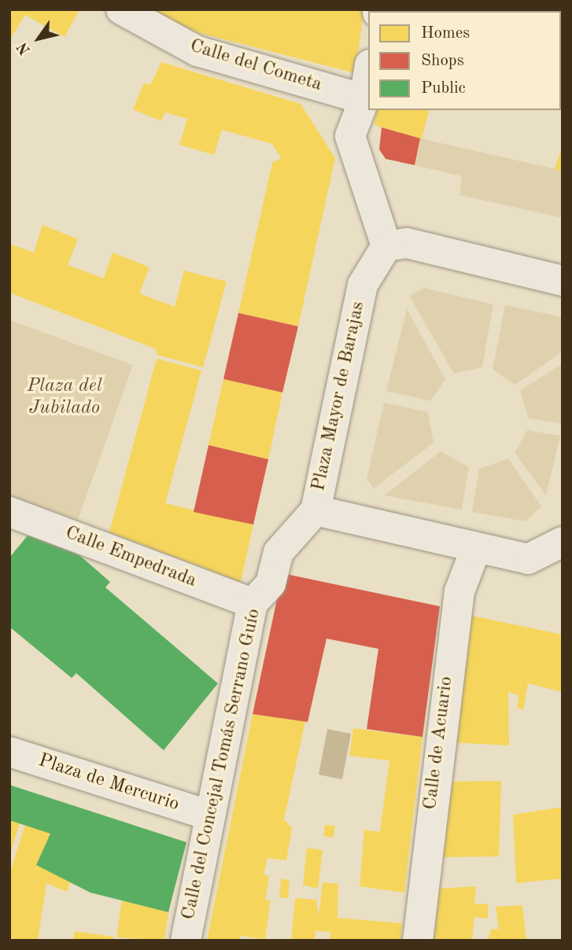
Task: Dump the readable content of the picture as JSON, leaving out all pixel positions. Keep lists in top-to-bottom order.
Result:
{
  "streets": {
    "street": [
      "Calle del Cometa",
      "Plaza Mayor de Barajas",
      "Calle Empedrada",
      "Calle de Acuario",
      "Calle del Concejal Tomás Serrano Guío",
      "Plaza de Mercurio"
    ]
  },
  "crossings": [
    ["Plaza Mayor de Barajas", "Calle de Acuario"],
    ["Plaza Mayor de Barajas", "Calle del Concejal Tomás Serrano Guío"],
    ["Calle Empedrada", "Calle del Concejal Tomás Serrano Guío"],
    ["Calle del Concejal Tomás Serrano Guío", "Plaza de Mercurio"]
  ],
  "parks": ["Plaza del Jubilado"],
  "legend": ["Homes", "Shops", "Public"],
  "north": "bottom left"
}
